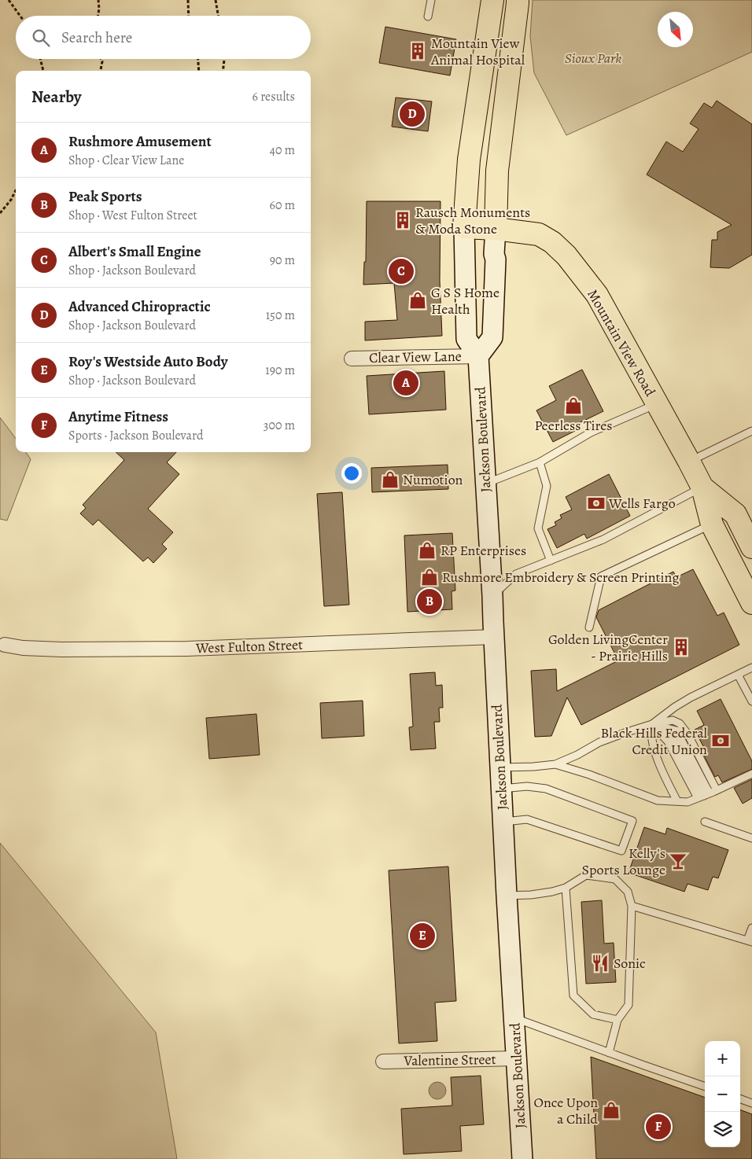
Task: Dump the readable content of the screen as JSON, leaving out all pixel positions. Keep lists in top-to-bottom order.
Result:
{
  "streets": {
    "main road": ["Mountain View Road", "Jackson Boulevard"],
    "street": ["Clear View Lane", "West Fulton Street", "Valentine Street"]
  },
  "crossings": [
    ["Mountain View Road", "Jackson Boulevard"],
    ["Clear View Lane", "Jackson Boulevard"],
    ["Jackson Boulevard", "West Fulton Street"],
    ["Jackson Boulevard", "Valentine Street"]
  ],
  "parks": ["Sioux Park"],
  "places": {
    "building": ["Mountain View Animal Hospital", "Rausch Monuments & Moda Stone", "Golden LivingCenter - Prairie Hills"],
    "shop": [
      "G S S Home Health",
      "Peerless Tires",
      "Numotion",
      "RP Enterprises",
      "Rushmore Embroidery & Screen Printing",
      "Once Upon a Child"
    ],
    "bank": ["Wells Fargo", "Black Hills Federal Credit Union"],
    "bar": ["Kelly's Sports Lounge"],
    "restaurant": ["Sonic"]
  },
  "north": "bottom right",
  "page": {
    "search": "Search here",
    "heading": ["Nearby", "6 results"],
    "pins": [
      "D",
      "C",
      "A",
      "B",
      "E",
      "F"
    ],
    "list": [
      {
        "mark": "A",
        "name": "Rushmore Amusement",
        "note": "Shop · Clear View Lane",
        "value": "40 m"
      },
      {
        "mark": "B",
        "name": "Peak Sports",
        "note": "Shop · West Fulton Street",
        "value": "60 m"
      },
      {
        "mark": "C",
        "name": "Albert's Small Engine",
        "note": "Shop · Jackson Boulevard",
        "value": "90 m"
      },
      {
        "mark": "D",
        "name": "Advanced Chiropractic",
        "note": "Shop · Jackson Boulevard",
        "value": "150 m"
      },
      {
        "mark": "E",
        "name": "Roy's Westside Auto Body",
        "note": "Shop · Jackson Boulevard",
        "value": "190 m"
      },
      {
        "mark": "F",
        "name": "Anytime Fitness",
        "note": "Sports · Jackson Boulevard",
        "value": "300 m"
      }
    ],
    "map_buttons": ["+", "−"]
  }
}
